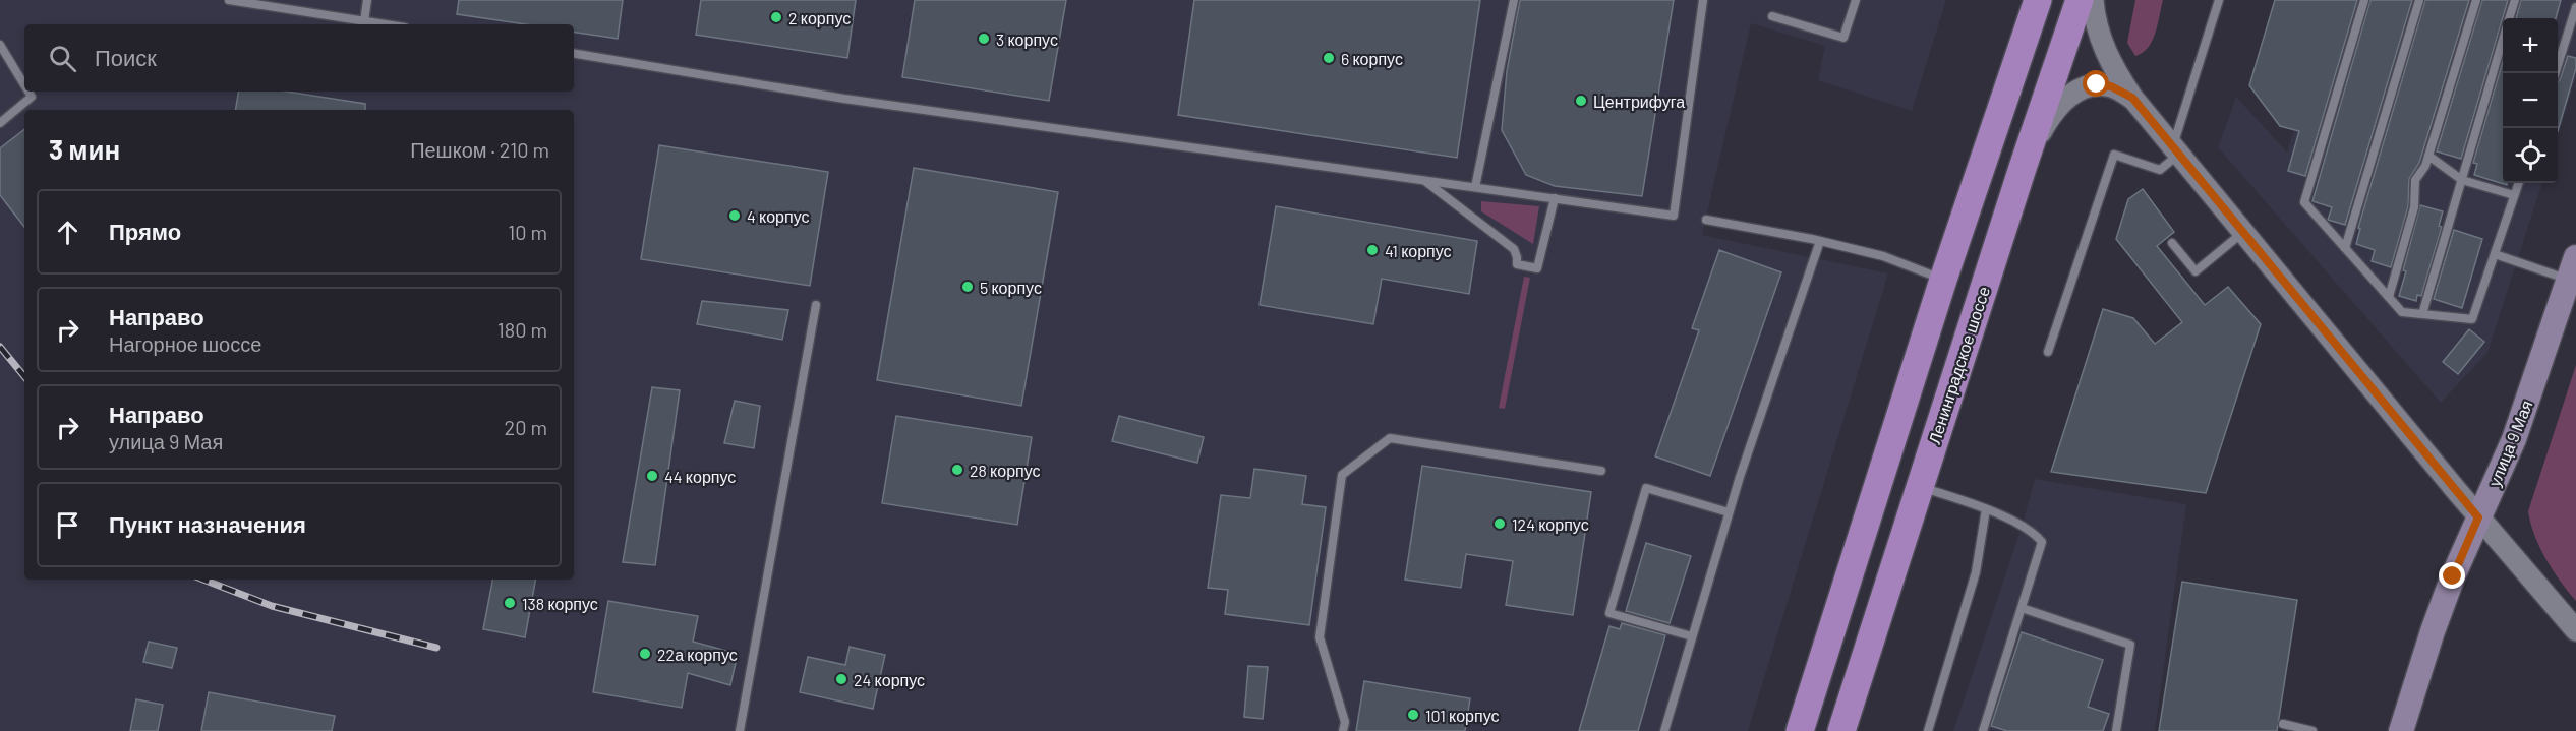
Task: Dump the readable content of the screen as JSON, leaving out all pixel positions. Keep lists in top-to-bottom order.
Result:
{
  "streets": {
    "highway": ["Ленинградское шоссе"],
    "main road": ["улица 9 Мая"]
  },
  "places": [
    "2 корпус",
    "3 корпус",
    "6 корпус",
    "Центрифуга",
    "4 корпус",
    "41 корпус",
    "5 корпус",
    "28 корпус",
    "44 корпус",
    "124 корпус",
    "138 корпус",
    "22а корпус",
    "24 корпус",
    "101 корпус"
  ],
  "page": {
    "map_buttons": ["+", "−"],
    "search": "Поиск",
    "heading": ["3 мин", "Пешком · 210 m"],
    "list": [
      ["Прямо", "10 m"],
      ["Направо", "Нагорное шоссе", "180 m"],
      ["Направо", "улица 9 Мая", "20 m"],
      "Пункт назначения"
    ]
  }
}
